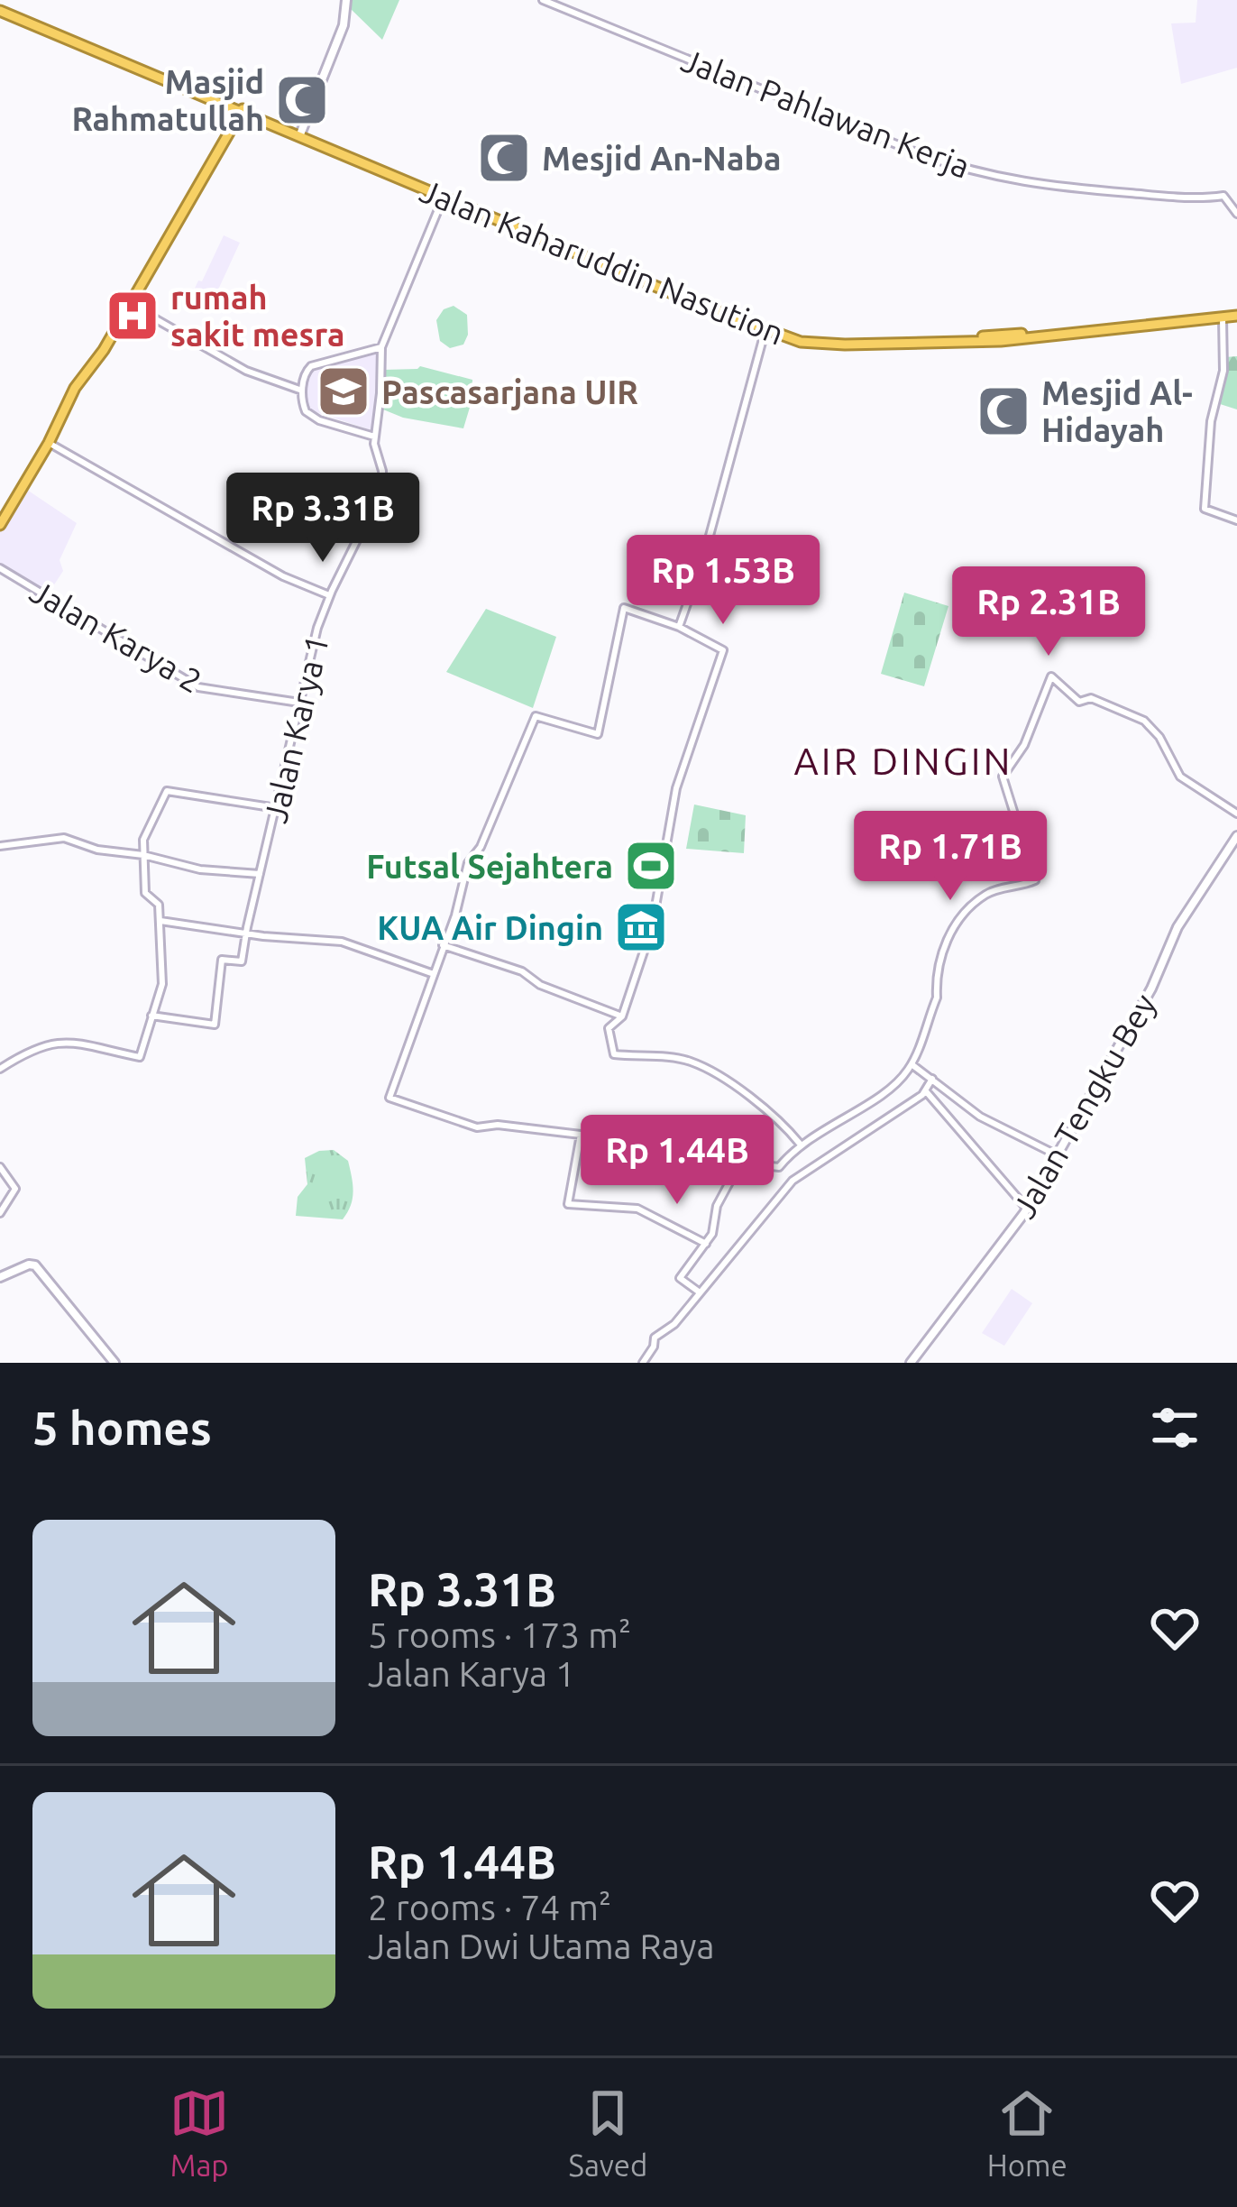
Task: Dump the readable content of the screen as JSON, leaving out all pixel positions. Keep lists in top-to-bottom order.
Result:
{
  "streets": {
    "highway": ["Jalan Kaharuddin Nasution"],
    "main road": ["Jalan Tengku Bey"],
    "street": ["Jalan Pahlawan Kerja", "Jalan Karya 2", "Jalan Karya 1"]
  },
  "crossings": [
    ["Jalan Kaharuddin Nasution", "Jalan Karya 1"],
    ["Jalan Karya 2", "Jalan Karya 1"]
  ],
  "districts": ["AIR DINGIN"],
  "places": {
    "mosque": ["Masjid Rahmatullah", "Mesjid An-Naba", "Mesjid Al- Hidayah"],
    "hospital": ["rumah sakit mesra"],
    "school or university": ["Pascasarjana UIR"],
    "sports": ["Futsal Sejahtera"],
    "museum": ["KUA Air Dingin"]
  },
  "page": {
    "price": [
      "Rp 3.31B",
      "Rp 1.53B",
      "Rp 2.31B",
      "Rp 1.71B",
      "Rp 1.44B"
    ],
    "heading": "5 homes",
    "list": [
      {
        "name": "Rp 3.31B",
        "note": "5 rooms · 173 m² · Jalan Karya 1"
      },
      {
        "name": "Rp 1.44B",
        "note": "2 rooms · 74 m² · Jalan Dwi Utama Raya"
      }
    ],
    "tabs": ["Map", "Saved", "Home"]
  }
}
